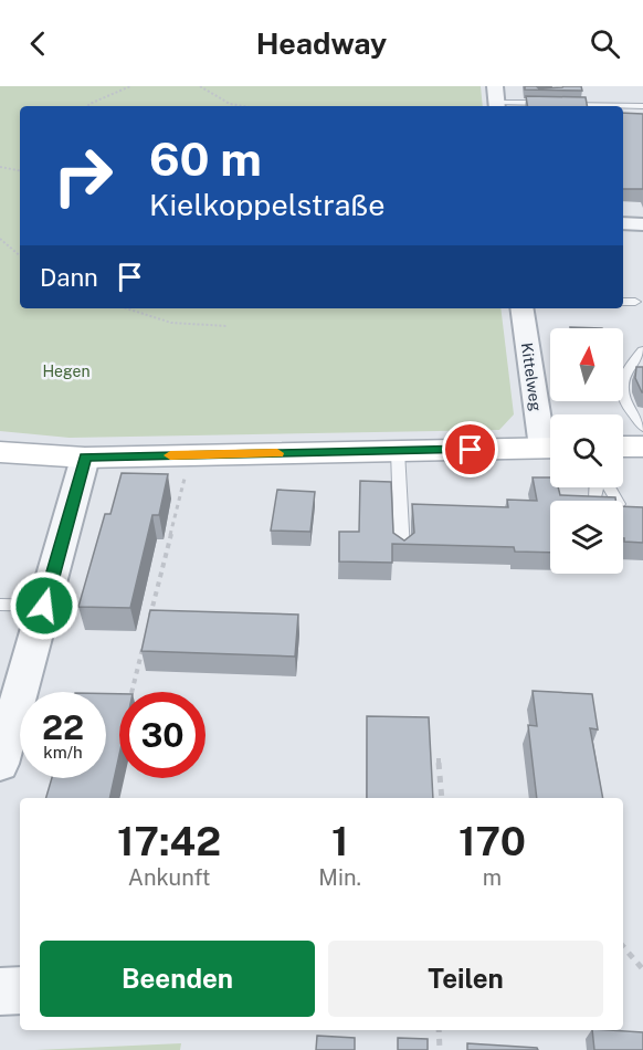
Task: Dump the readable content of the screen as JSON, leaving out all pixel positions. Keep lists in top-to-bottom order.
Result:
{
  "streets": {
    "street": ["Kittelweg"]
  },
  "parks": ["Hegen"],
  "north": "top",
  "page": {
    "header": "Headway",
    "turn": ["60 m", "Kielkoppelstraße"],
    "then": "Dann",
    "speed": "22 km/h",
    "limit": "30",
    "eta": [
      "17:42",
      "Ankunft",
      "1",
      "Min.",
      "170",
      "m"
    ],
    "buttons": ["Beenden", "Teilen"]
  }
}
